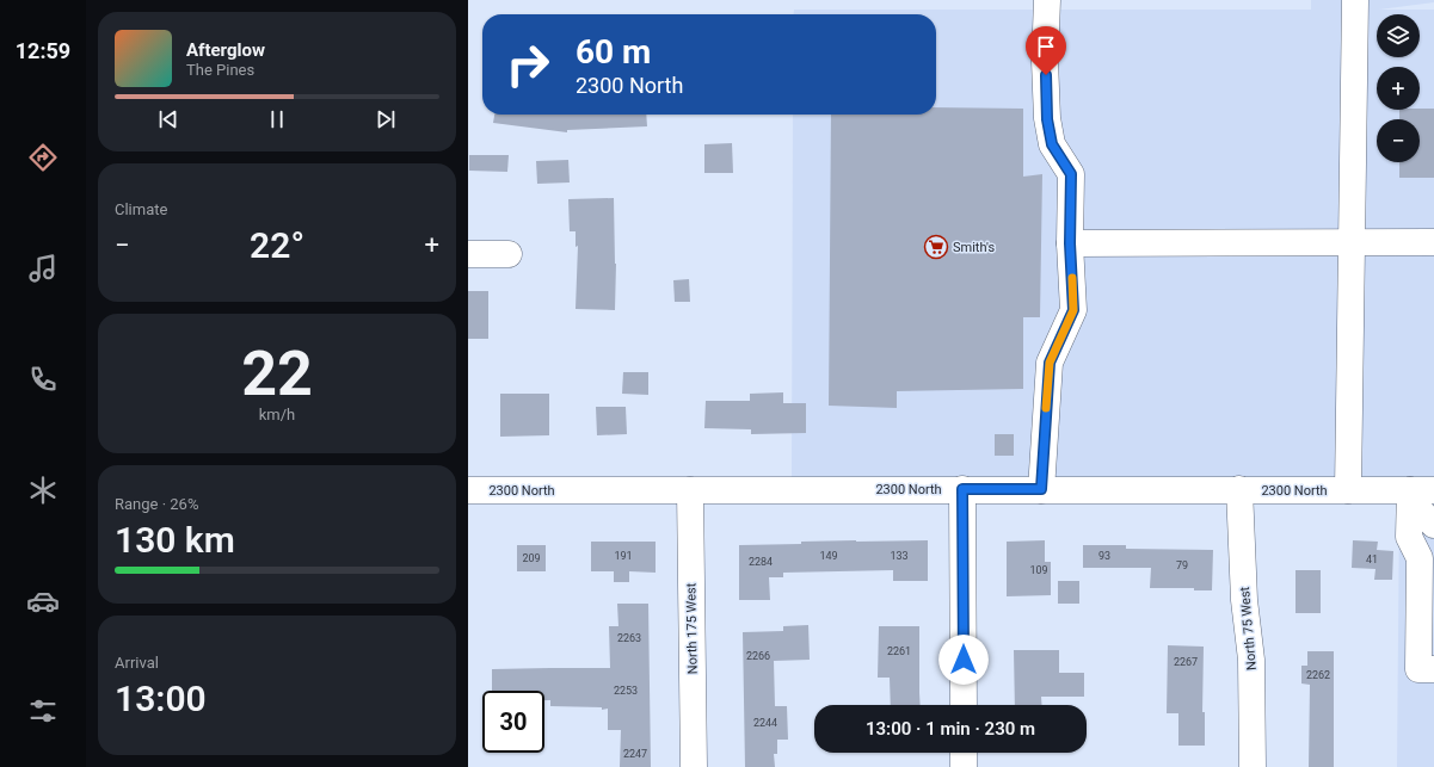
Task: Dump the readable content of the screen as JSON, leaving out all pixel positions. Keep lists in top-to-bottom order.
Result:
{
  "streets": {
    "street": ["2300 North", "North 175 West", "North 75 West"]
  },
  "crossings": [
    ["2300 North", "North 175 West"],
    ["2300 North", "North 75 West"]
  ],
  "places": {
    "supermarket": ["Smith's"]
  },
  "house_numbers": [
    "191",
    "149",
    "133",
    "93",
    "209",
    "41",
    "2284",
    "79",
    "109",
    "2263",
    "2261",
    "2266",
    "2267",
    "2262",
    "2253",
    "2244",
    "2247"
  ],
  "page": {
    "tabs": "12:59",
    "map_buttons": ["+", "−"],
    "turn": ["60 m", "2300 North"],
    "song": ["Afterglow", "The Pines"],
    "tile": [
      "Climate",
      ["22", "km/h"],
      ["Range · 26%", "130 km"],
      ["Arrival", "13:00"]
    ],
    "heat": ["−", "22°", "+"],
    "limit": "30",
    "trip": "13:00 · 1 min · 230 m"
  }
}
